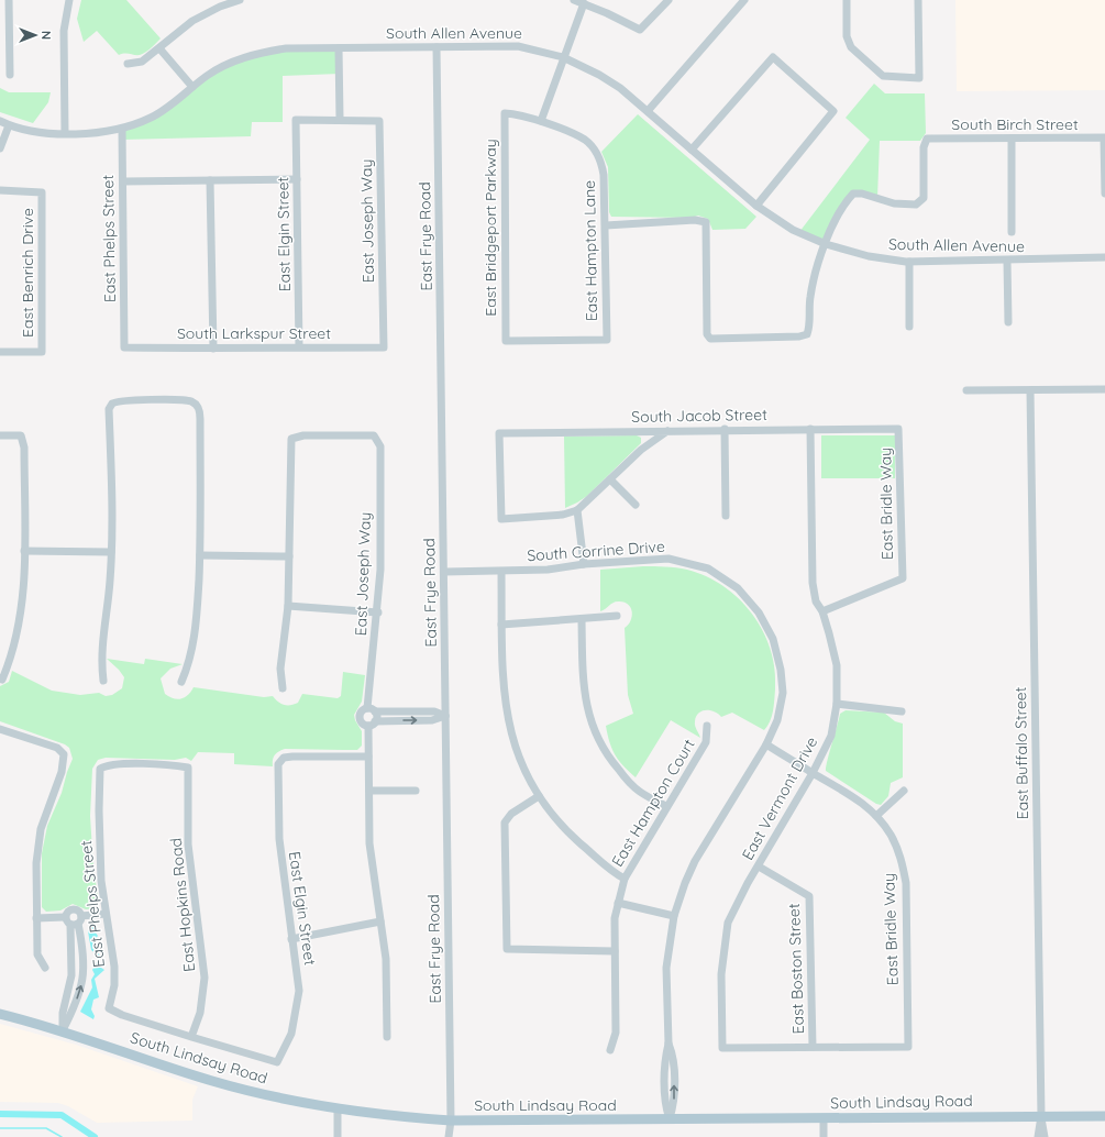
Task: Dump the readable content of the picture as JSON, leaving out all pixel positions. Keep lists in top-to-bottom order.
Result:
{
  "streets": {
    "main road": ["South Lindsay Road"],
    "street": [
      "South Allen Avenue",
      "South Birch Street",
      "East Joseph Way",
      "East Bridgeport Parkway",
      "East Elgin Street",
      "East Frye Road",
      "East Phelps Street",
      "East Hampton Lane",
      "East Benrich Drive",
      "South Larkspur Street",
      "South Jacob Street",
      "East Bridle Way",
      "South Corrine Drive",
      "East Buffalo Street",
      "East Vermont Drive",
      "East Hampton Court",
      "East Hopkins Road",
      "East Boston Street"
    ]
  },
  "crossings": [
    ["South Allen Avenue", "South Birch Street"],
    ["South Allen Avenue", "East Frye Road"],
    ["South Allen Avenue", "East Phelps Street"],
    ["East Joseph Way", "East Elgin Street"],
    ["East Joseph Way", "South Larkspur Street"],
    ["East Bridgeport Parkway", "East Hampton Lane"],
    ["East Elgin Street", "East Phelps Street"],
    ["East Elgin Street", "South Larkspur Street"],
    ["East Elgin Street", "East Hopkins Road"],
    ["East Frye Road", "South Corrine Drive"],
    ["East Frye Road", "South Lindsay Road"],
    ["East Phelps Street", "South Larkspur Street"],
    ["East Phelps Street", "East Hopkins Road"],
    ["South Jacob Street", "East Bridle Way"],
    ["South Jacob Street", "East Vermont Drive"],
    ["East Bridle Way", "South Corrine Drive"],
    ["East Bridle Way", "East Vermont Drive"],
    ["East Bridle Way", "East Boston Street"],
    ["South Corrine Drive", "South Lindsay Road"],
    ["East Buffalo Street", "South Lindsay Road"],
    ["East Vermont Drive", "East Boston Street"]
  ],
  "north": "right"
}
